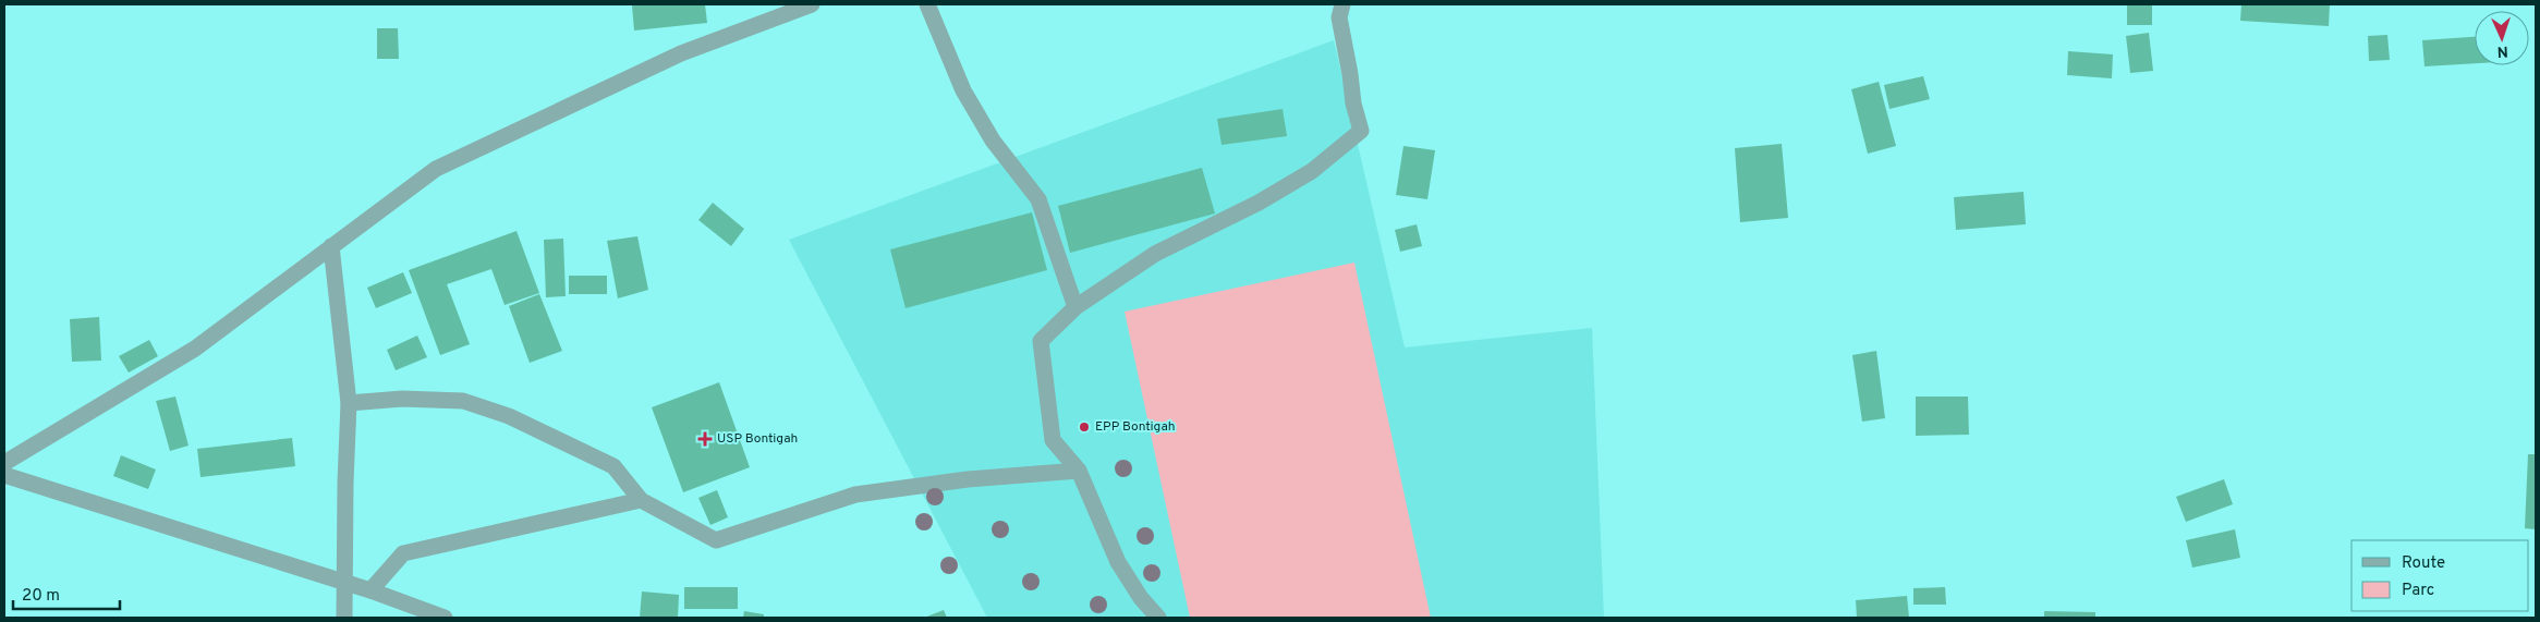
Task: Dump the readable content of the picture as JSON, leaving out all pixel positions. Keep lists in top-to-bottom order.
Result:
{
  "places": {
    "other": ["EPP Bontigah"],
    "health": ["USP Bontigah"]
  },
  "legend": ["Route", "Parc"],
  "scale_bar": "20 m",
  "north": "bottom"
}
